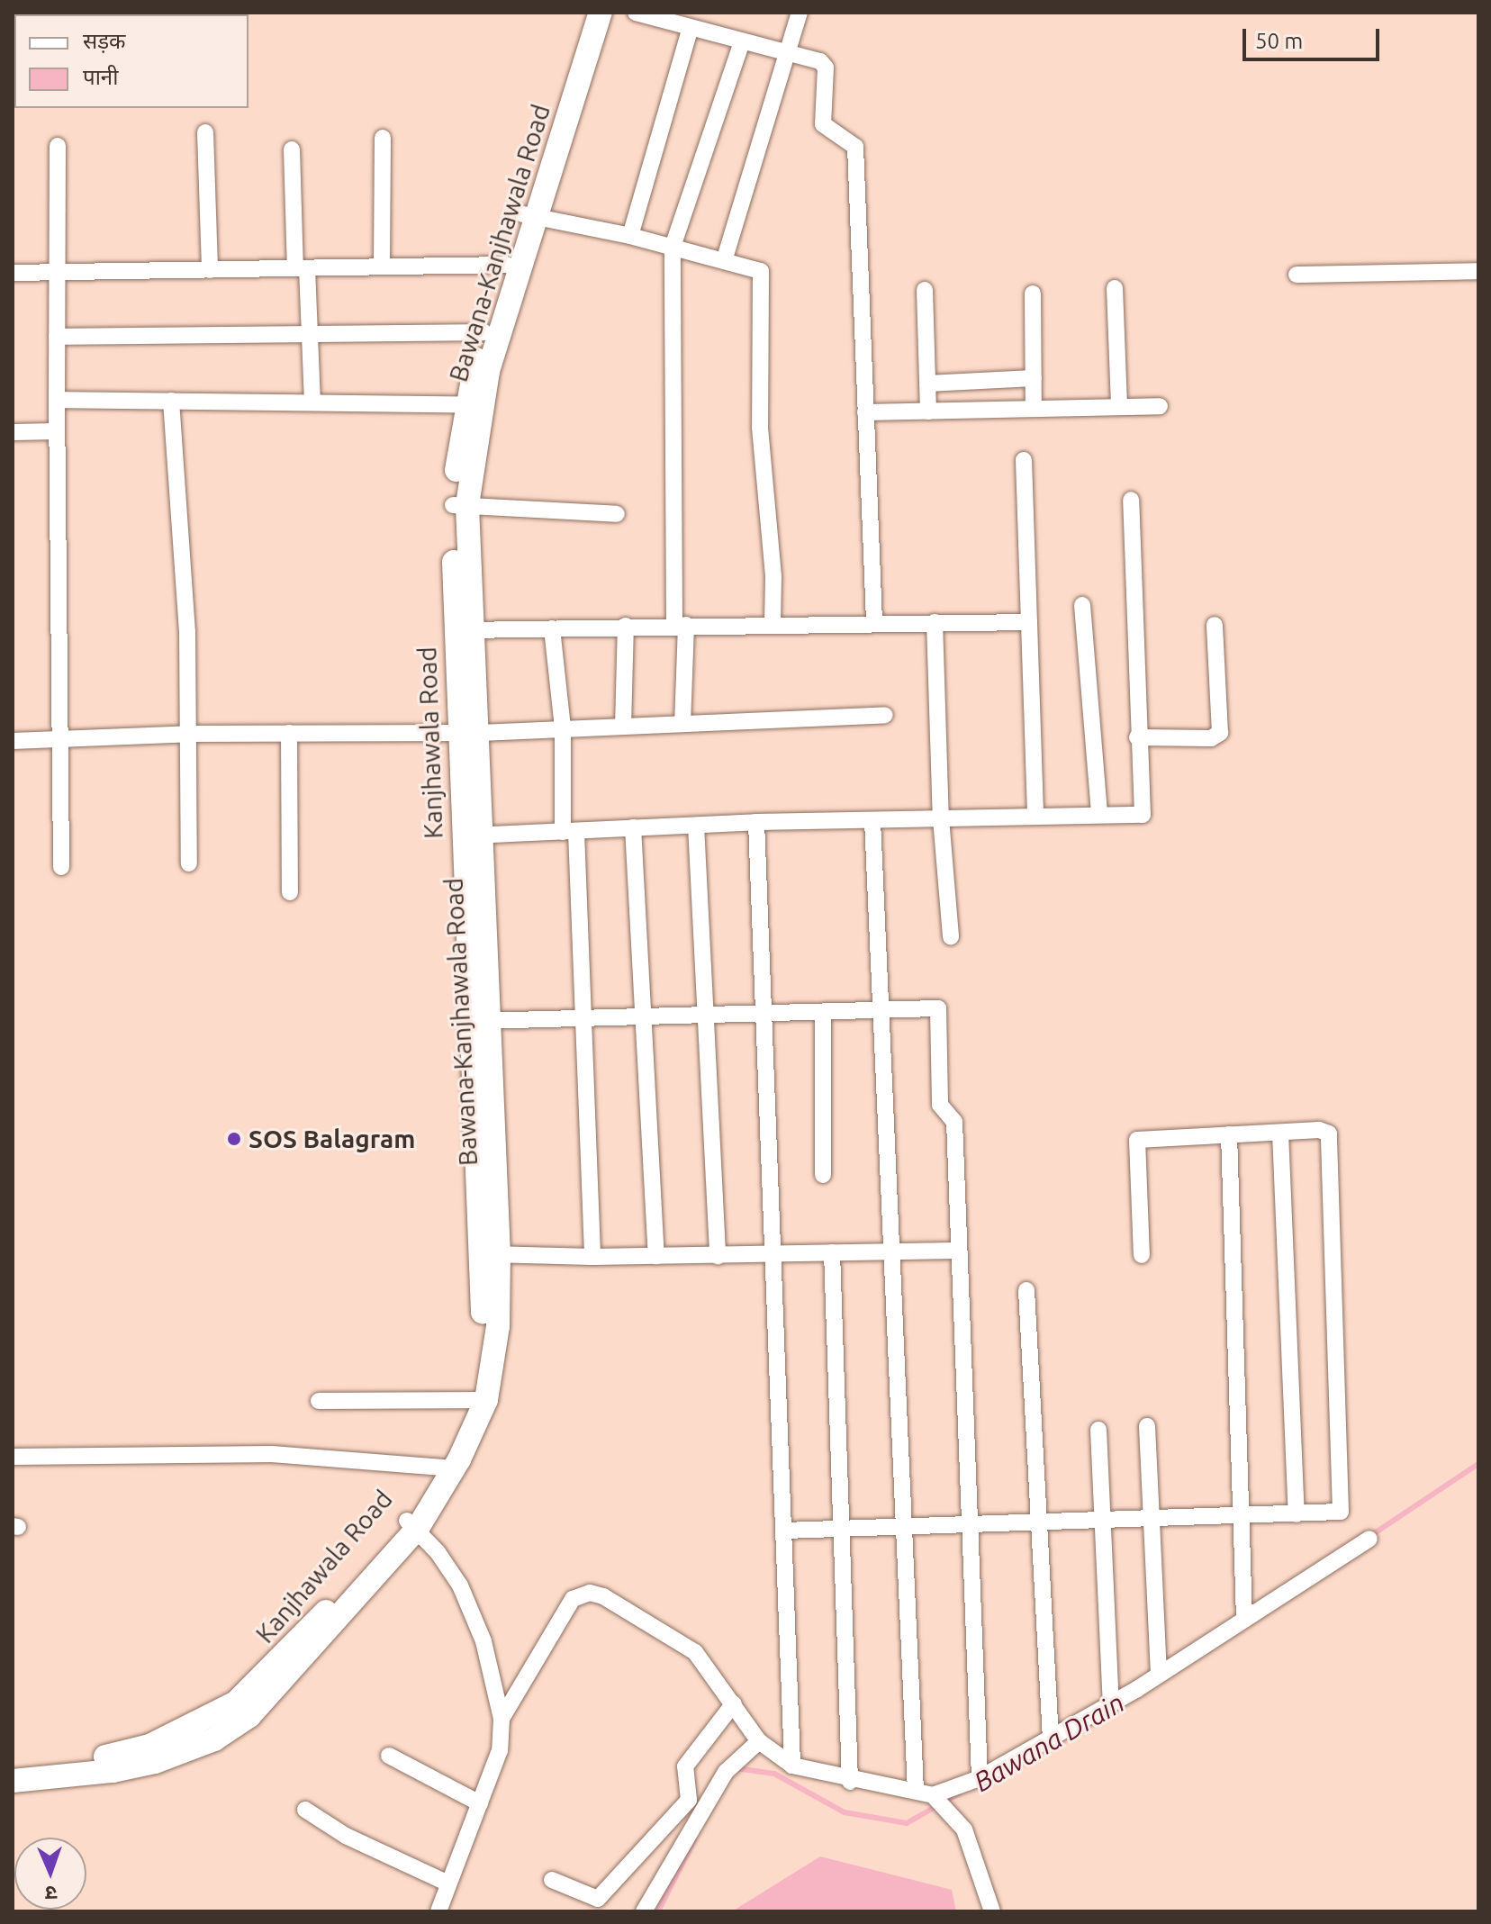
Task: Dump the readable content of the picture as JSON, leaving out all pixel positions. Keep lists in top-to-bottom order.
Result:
{
  "streets": {
    "main road": ["Bawana-Kanjhawala Road"]
  },
  "water": ["Bawana Drain"],
  "places": ["SOS Balagram"],
  "legend": ["सड़क", "पानी"],
  "scale_bar": "50 m",
  "north": "bottom"
}
